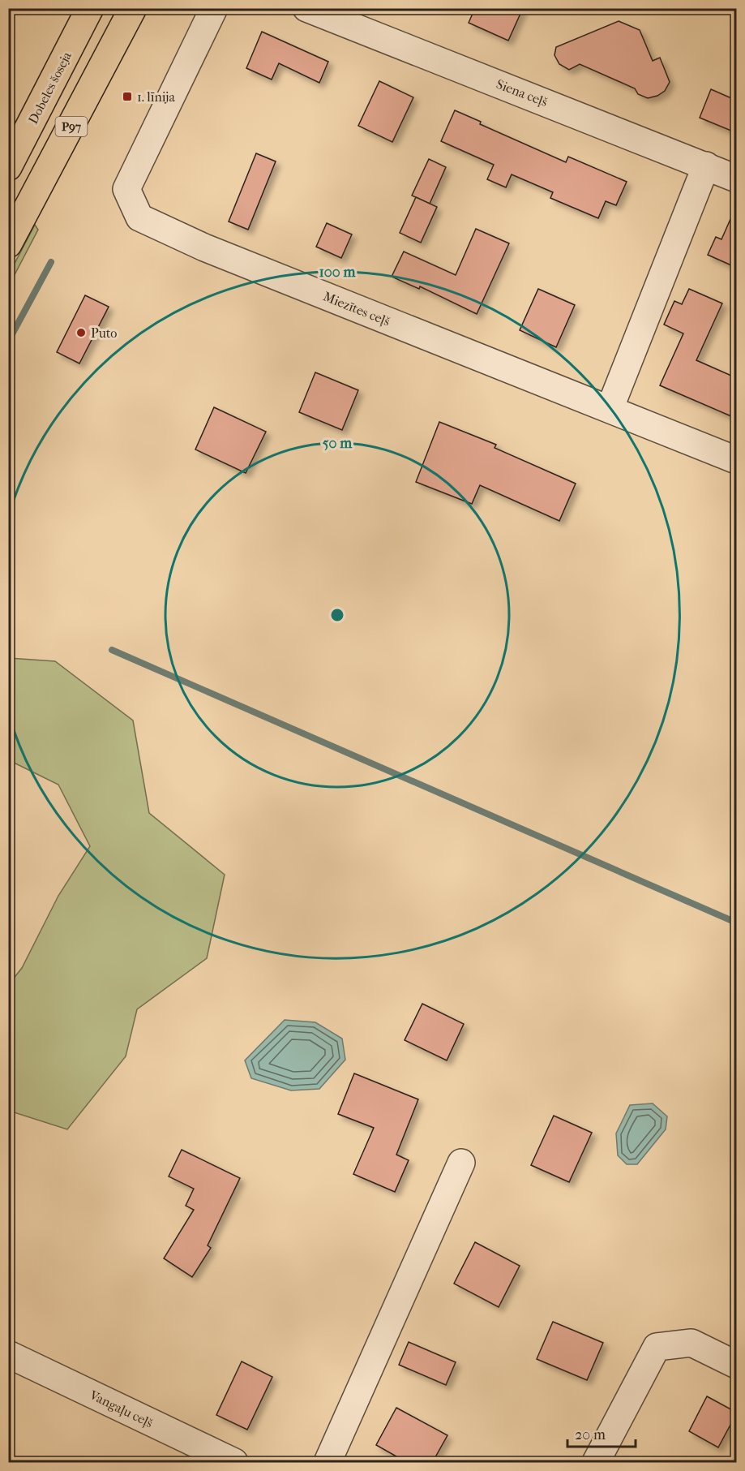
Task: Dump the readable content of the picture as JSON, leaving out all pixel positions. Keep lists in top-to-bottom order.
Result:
{
  "streets": {
    "main road": ["Dobeles šoseja", "P97"],
    "street": ["Siena ceļš", "Miezītes ceļš", "Vangaļu ceļš"]
  },
  "places": {
    "transit": ["1. līnija"],
    "other": ["Puto"]
  },
  "scale_bar": "20 m",
  "rings": ["100 m", "50 m"]
}
